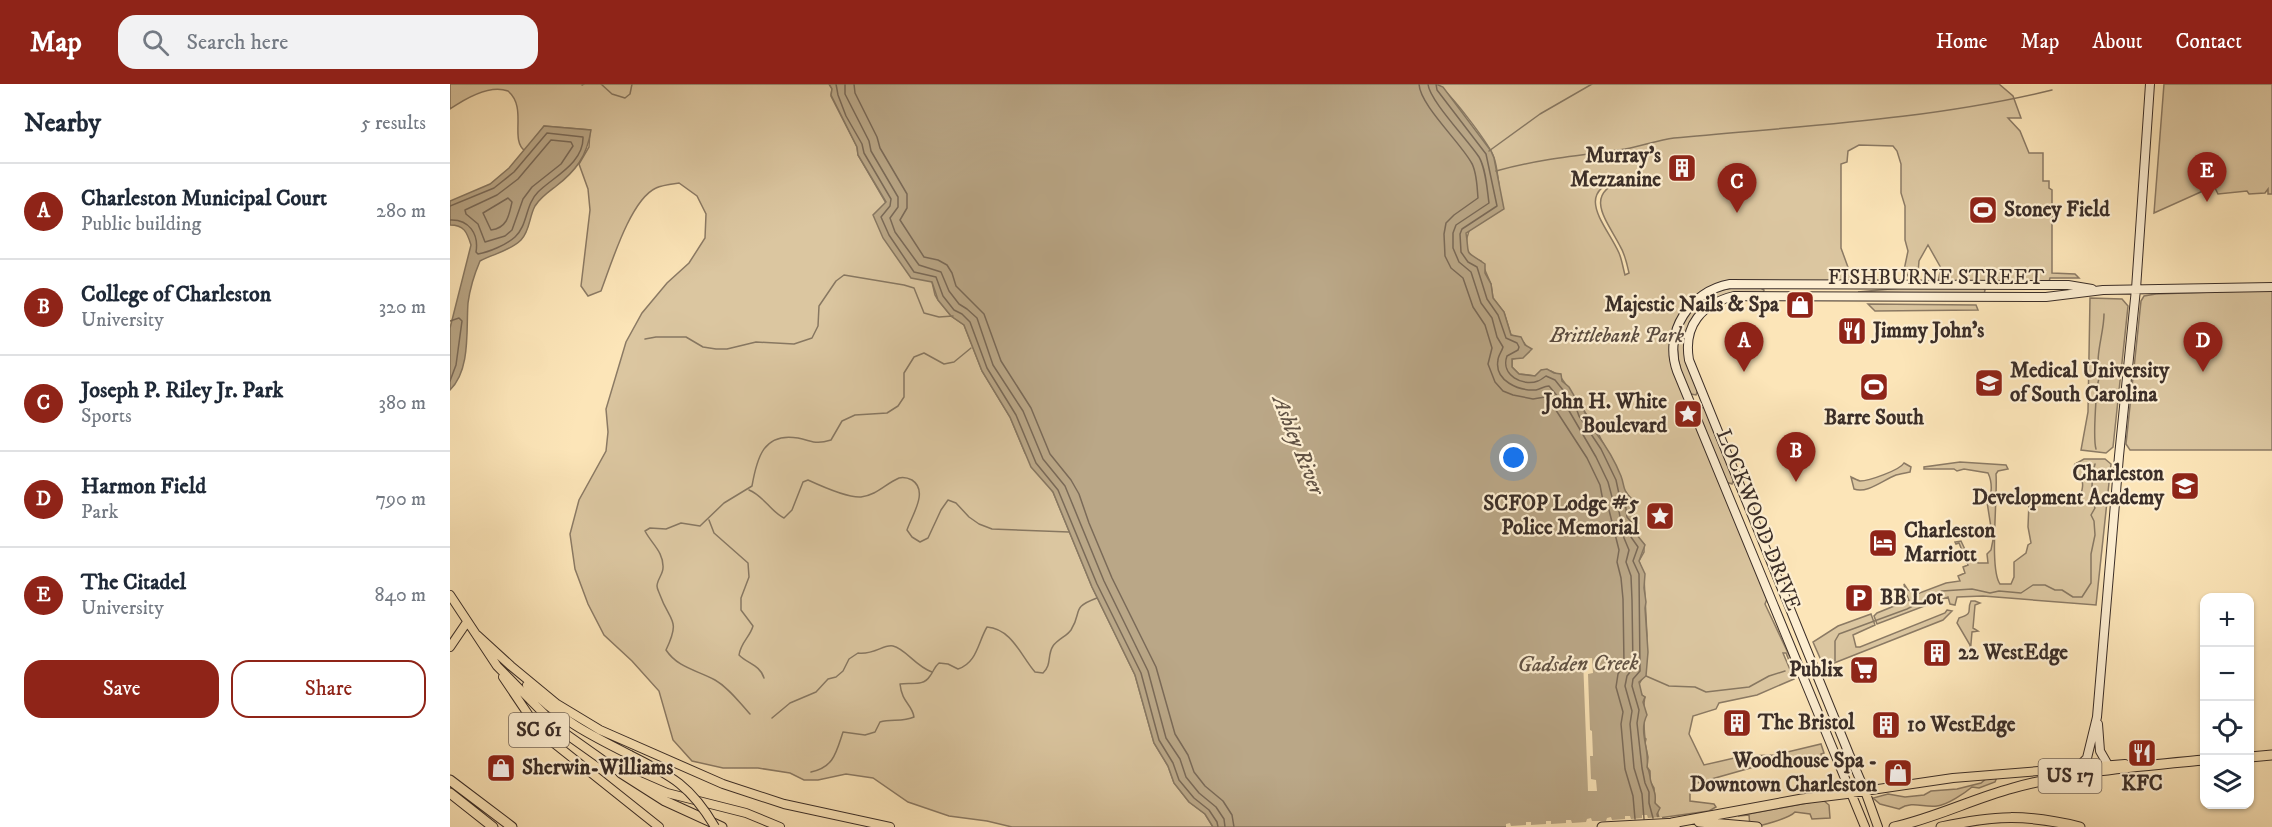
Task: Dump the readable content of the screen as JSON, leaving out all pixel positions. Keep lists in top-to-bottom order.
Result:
{
  "streets": {
    "highway": ["US 17"],
    "main road": ["FISHBURNE STREET", "LOCKWOOD DRIVE", "SC 61"]
  },
  "crossings": [
    ["FISHBURNE STREET", "LOCKWOOD DRIVE"]
  ],
  "water": ["Ashley River", "Gadsden Creek"],
  "parks": ["Brittlebank Park"],
  "places": {
    "building": [
      "Murray's Mezzanine",
      "22 WestEdge",
      "The Bristol",
      "10 WestEdge"
    ],
    "sports": ["Stoney Field", "Barre South"],
    "shop": ["Majestic Nails & Spa", "Sherwin-Williams", "Woodhouse Spa - Downtown Charleston"],
    "restaurant": ["Jimmy John's", "KFC"],
    "school or university": ["Medical University of South Carolina", "Charleston Development Academy"],
    "place": ["John H. White Boulevard", "SCFOP Lodge #5 Police Memorial"],
    "hotel": ["Charleston Marriott"],
    "parking": ["BB Lot"],
    "supermarket": ["Publix"]
  },
  "page": {
    "header": "Map",
    "search": "Search here",
    "nav": [
      "Home",
      "Map",
      "About",
      "Contact"
    ],
    "heading": ["Nearby", "5 results"],
    "pins": [
      "E",
      "C",
      "A",
      "D",
      "B"
    ],
    "list": [
      {
        "mark": "A",
        "name": "Charleston Municipal Court",
        "note": "Public building",
        "value": "280 m"
      },
      {
        "mark": "B",
        "name": "College of Charleston",
        "note": "University",
        "value": "320 m"
      },
      {
        "mark": "C",
        "name": "Joseph P. Riley Jr. Park",
        "note": "Sports",
        "value": "380 m"
      },
      {
        "mark": "D",
        "name": "Harmon Field",
        "note": "Park",
        "value": "790 m"
      },
      {
        "mark": "E",
        "name": "The Citadel",
        "note": "University",
        "value": "840 m"
      }
    ],
    "map_buttons": ["+", "−"],
    "buttons": ["Save", "Share"]
  }
}
